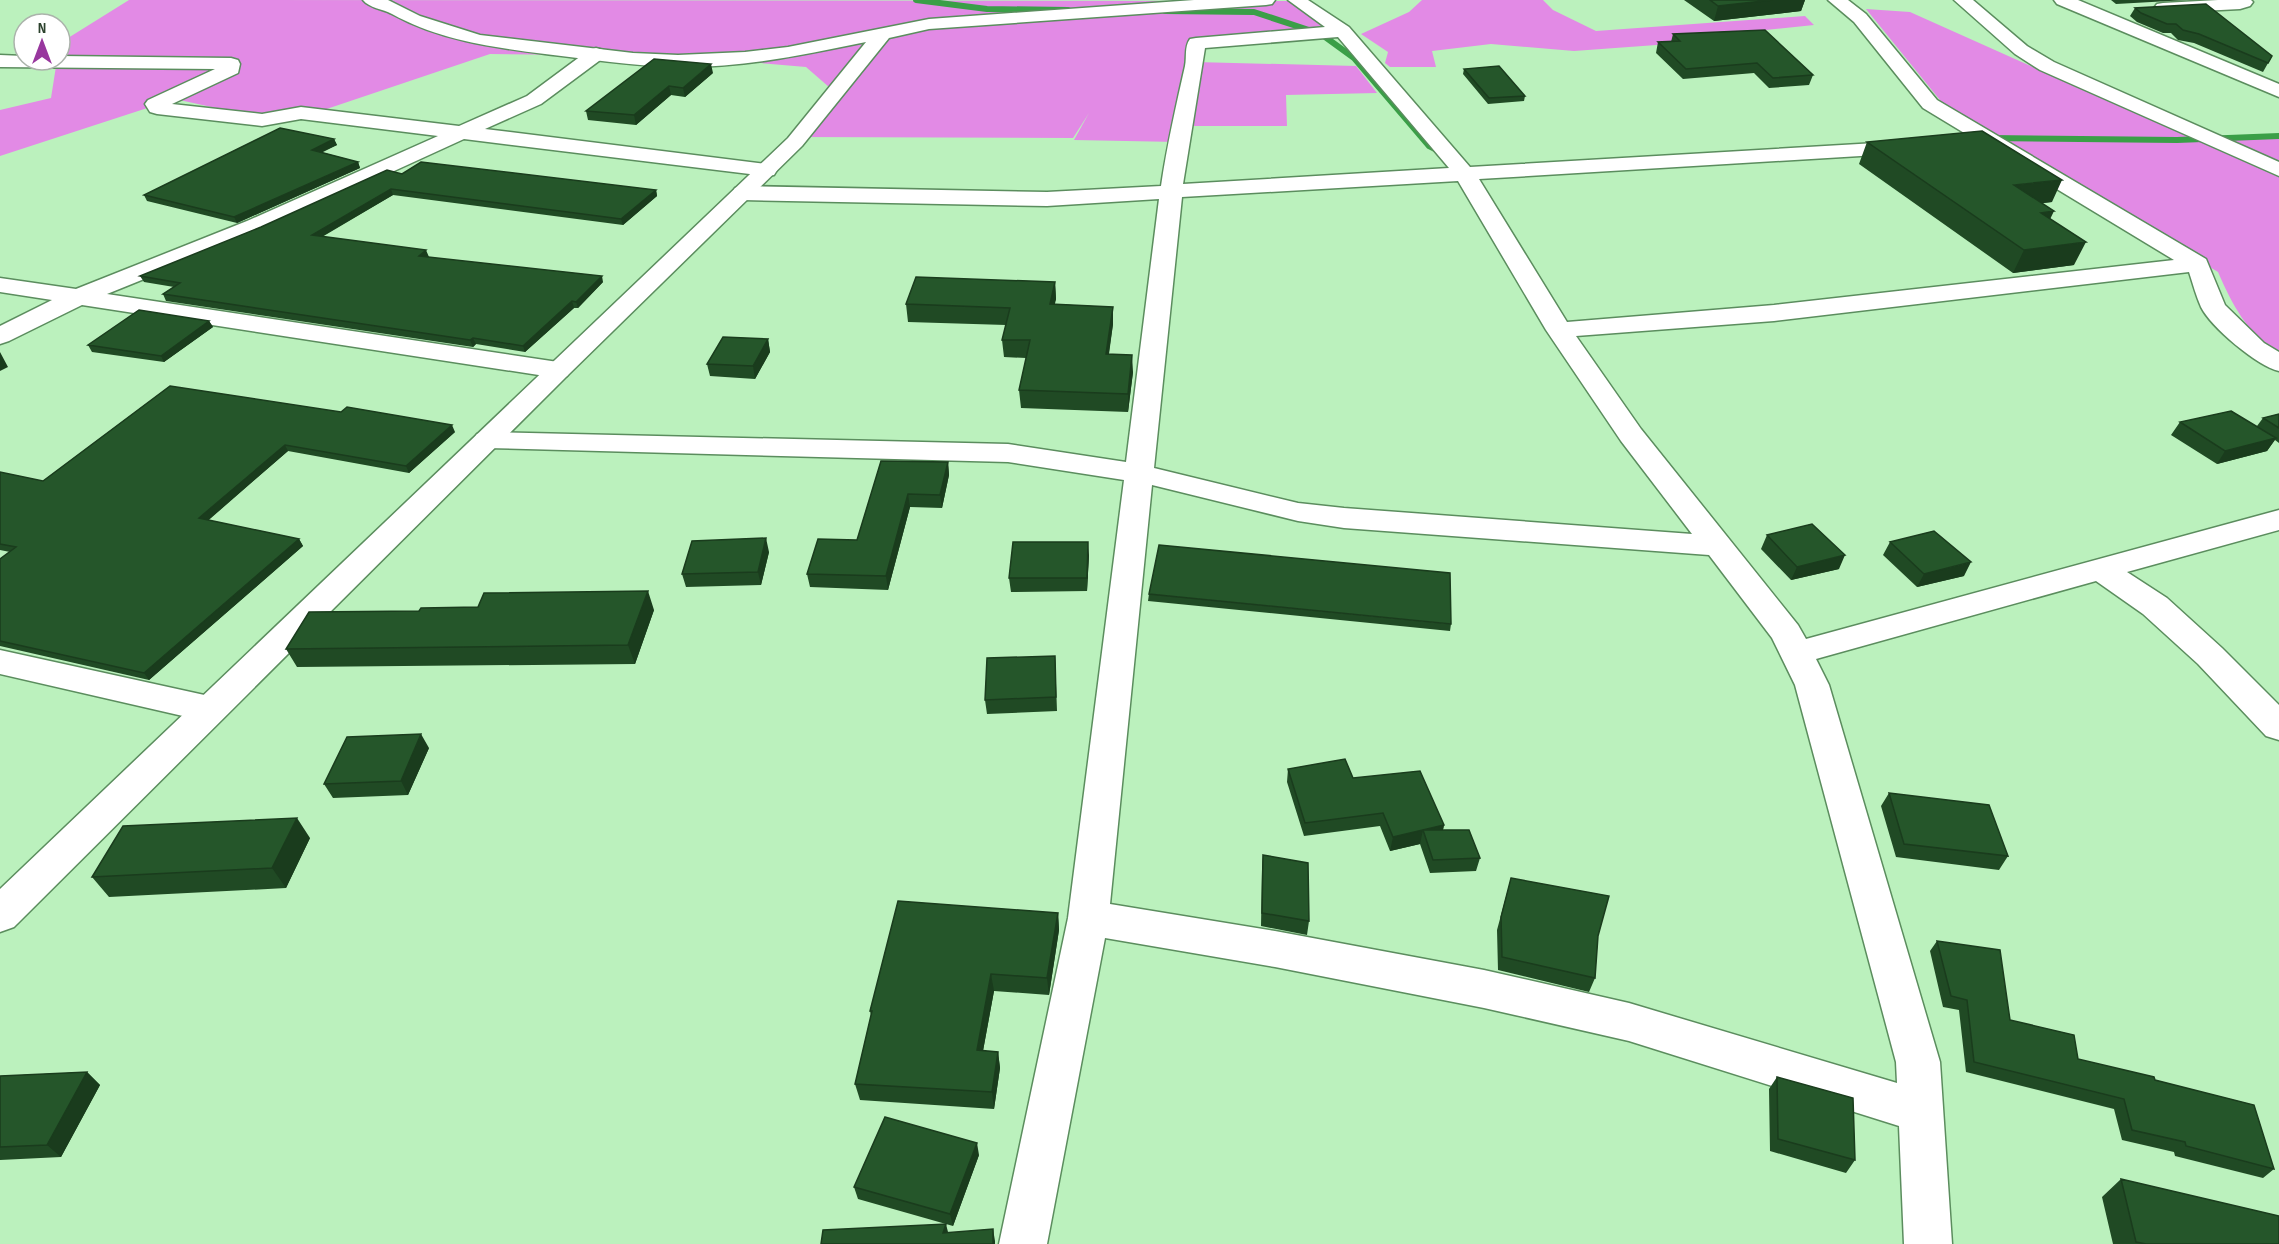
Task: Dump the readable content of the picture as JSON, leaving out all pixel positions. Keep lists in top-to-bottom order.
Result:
{
  "north": "top"
}
